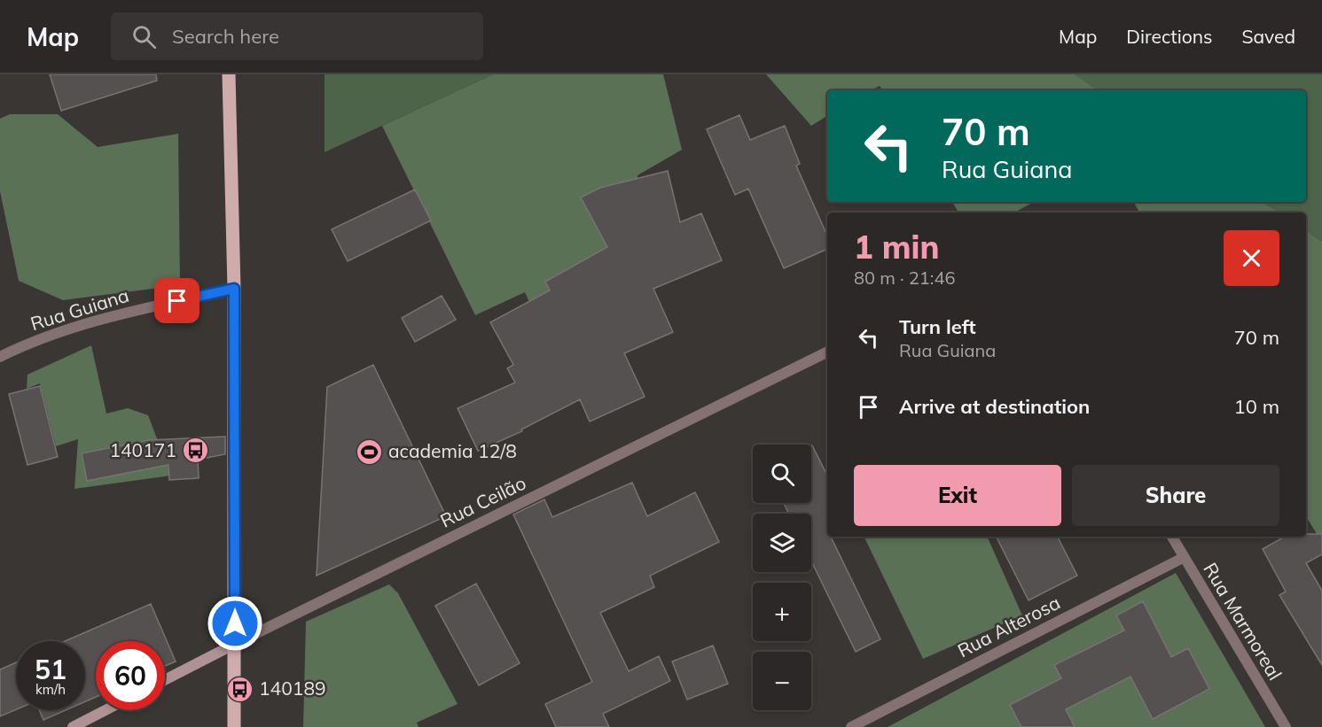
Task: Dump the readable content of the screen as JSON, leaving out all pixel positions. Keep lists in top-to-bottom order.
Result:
{
  "streets": {
    "main road": ["Rua Ceilão"],
    "street": ["Rua Guiana", "Rua Marmoreal", "Rua Alterosa"]
  },
  "crossings": [
    ["Rua Marmoreal", "Rua Alterosa"]
  ],
  "places": {
    "bus stop": ["140171", "140189"],
    "sports": ["academia 12/8"]
  },
  "page": {
    "header": "Map",
    "search": "Search here",
    "nav": ["Map", "Directions", "Saved"],
    "turn": ["70 m", "Rua Guiana"],
    "heading": ["1 min", "80 m · 21:46"],
    "list": [
      {
        "name": "Turn left",
        "note": "Rua Guiana",
        "value": "70 m"
      },
      {
        "name": "Arrive at destination",
        "value": "10 m"
      }
    ],
    "map_buttons": ["+", "−"],
    "buttons": ["Exit", "Share"],
    "speed": "51 km/h",
    "limit": "60"
  }
}
